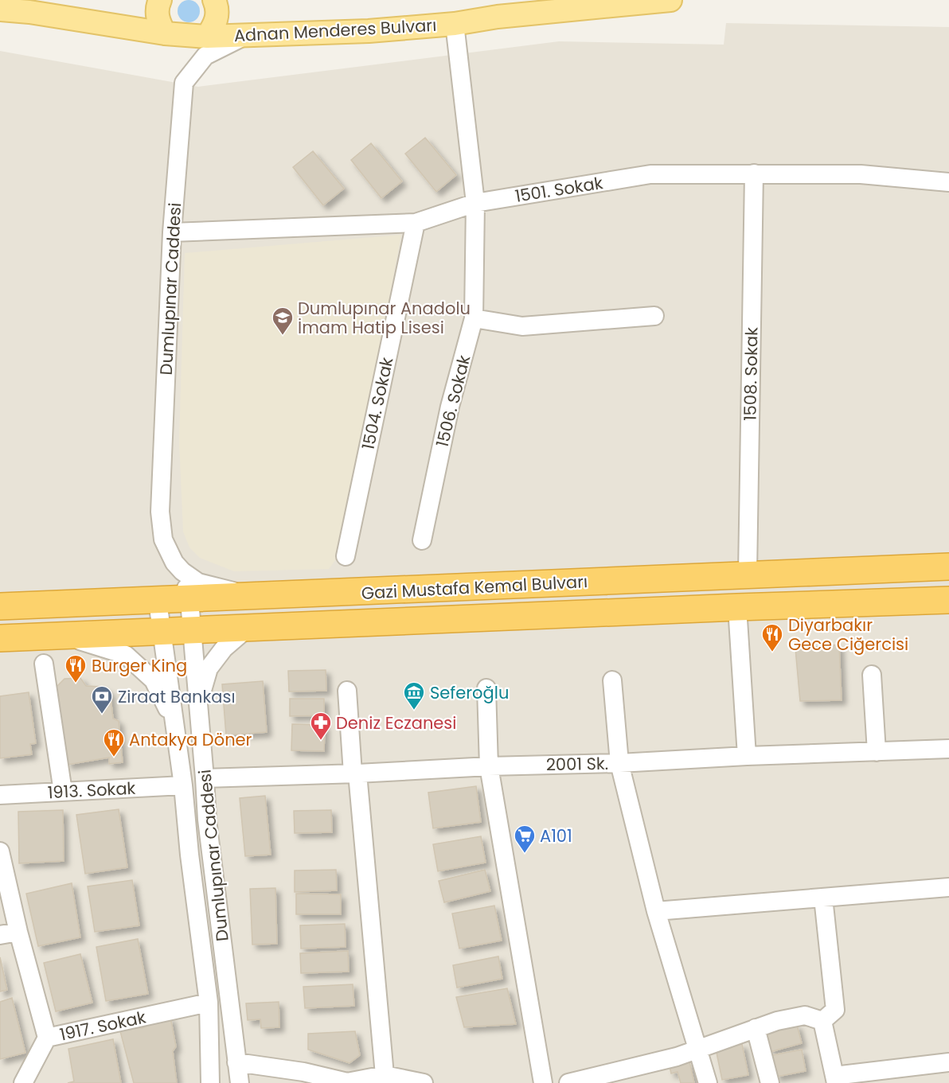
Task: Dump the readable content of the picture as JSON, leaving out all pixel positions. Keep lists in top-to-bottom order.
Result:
{
  "streets": {
    "highway": ["Gazi Mustafa Kemal Bulvarı"],
    "main road": ["Adnan Menderes Bulvarı"],
    "street": [
      "1501. Sokak",
      "Dumlupınar Caddesi",
      "1508. Sokak",
      "1506. Sokak",
      "1504. Sokak",
      "2001 Sk.",
      "1913. Sokak",
      "1917. Sokak"
    ]
  },
  "crossings": [
    ["Adnan Menderes Bulvarı", "Dumlupınar Caddesi"],
    ["Adnan Menderes Bulvarı", "1506. Sokak"],
    ["1501. Sokak", "Dumlupınar Caddesi"],
    ["1501. Sokak", "1508. Sokak"],
    ["1501. Sokak", "1506. Sokak"],
    ["1501. Sokak", "1504. Sokak"],
    ["Dumlupınar Caddesi", "Gazi Mustafa Kemal Bulvarı"],
    ["Dumlupınar Caddesi", "2001 Sk."],
    ["Dumlupınar Caddesi", "1913. Sokak"],
    ["Dumlupınar Caddesi", "1917. Sokak"],
    ["1508. Sokak", "Gazi Mustafa Kemal Bulvarı"]
  ],
  "places": {
    "school or university": ["Dumlupınar Anadolu İmam Hatip Lisesi"],
    "restaurant": ["Diyarbakır Gece Ciğercisi", "Burger King", "Antakya Döner"],
    "museum": ["Seferoğlu"],
    "bank": ["Ziraat Bankası"],
    "pharmacy": ["Deniz Eczanesi"],
    "supermarket": ["A101"]
  }
}
